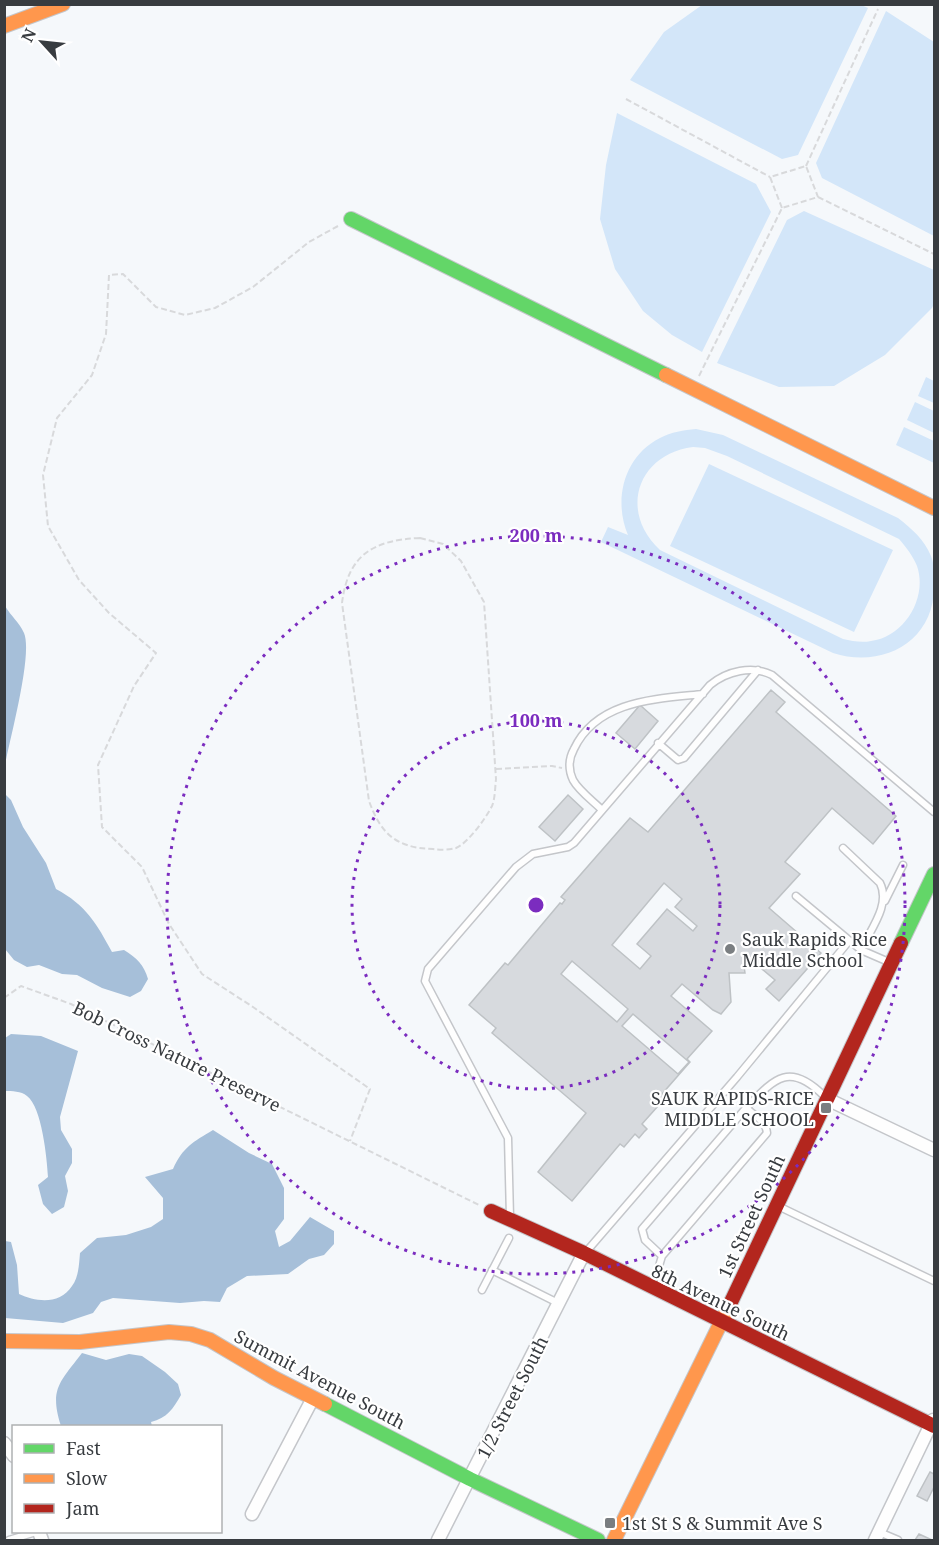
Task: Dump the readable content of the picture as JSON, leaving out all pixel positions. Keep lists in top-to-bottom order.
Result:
{
  "streets": {
    "main road": ["1st Street South", "8th Avenue South", "Summit Avenue South"],
    "street": ["1/2 Street South"],
    "path": ["Bob Cross Nature Preserve"]
  },
  "crossings": [
    ["Bob Cross Nature Preserve", "8th Avenue South"],
    ["1st Street South", "8th Avenue South"],
    ["8th Avenue South", "1/2 Street South"],
    ["Summit Avenue South", "1/2 Street South"]
  ],
  "places": {
    "other": ["Sauk Rapids Rice Middle School"],
    "transit": ["SAUK RAPIDS-RICE MIDDLE SCHOOL", "1st St S & Summit Ave S"]
  },
  "legend": ["Fast", "Slow", "Jam"],
  "north": "top left",
  "rings": ["200 m", "100 m"]
}
